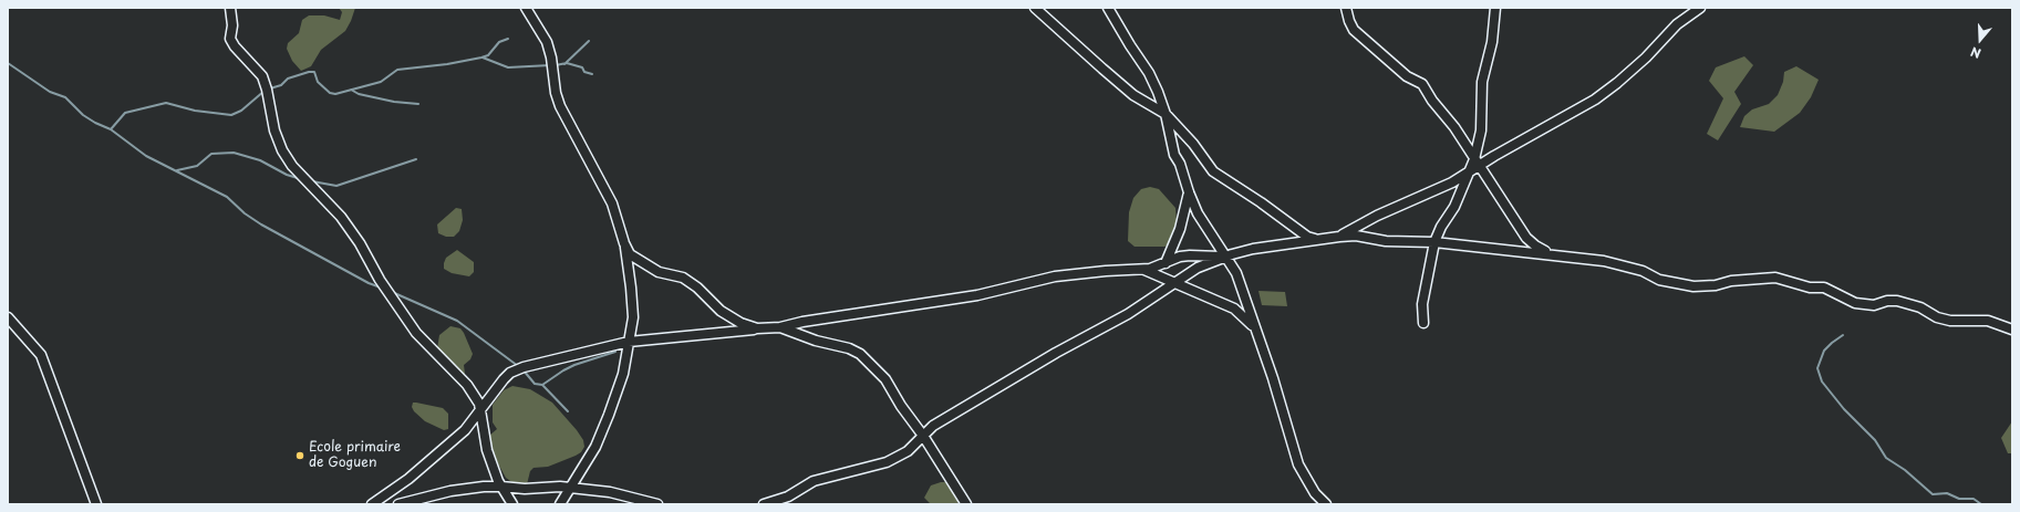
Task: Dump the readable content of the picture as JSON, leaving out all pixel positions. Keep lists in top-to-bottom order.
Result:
{
  "places": ["Ecole primaire de Goguen"],
  "north": "bottom"
}
